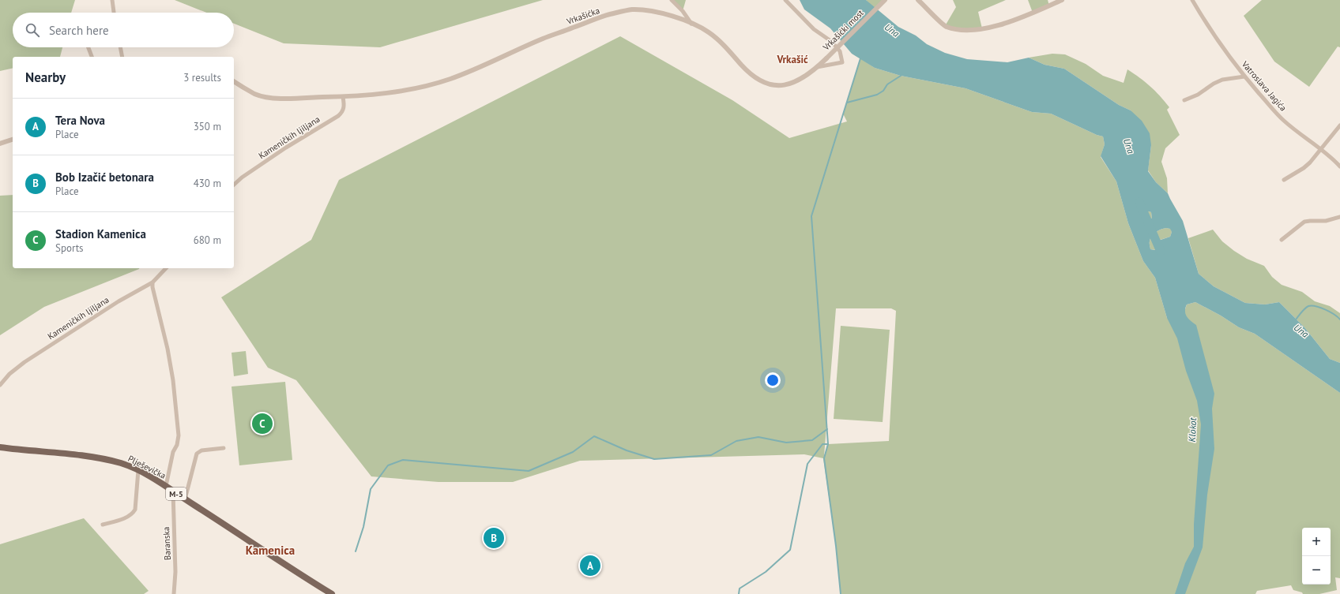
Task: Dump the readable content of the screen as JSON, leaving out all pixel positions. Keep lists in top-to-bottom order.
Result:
{
  "streets": {
    "main road": ["Plješevička", "M-5"],
    "street": [
      "Vrkašićka",
      "Vrkašićki most",
      "Vatroslava Jagića",
      "Kameničkih ljiljana",
      "Baranska"
    ]
  },
  "crossings": [
    ["Vrkašićka", "Vrkašićki most"],
    ["Vrkašićka", "Kameničkih ljiljana"],
    ["Plješevička", "Baranska"]
  ],
  "districts": ["Vrkašić", "Kamenica"],
  "water": ["Una", "Klokot"],
  "page": {
    "search": "Search here",
    "heading": ["Nearby", "3 results"],
    "list": [
      {
        "mark": "A",
        "name": "Tera Nova",
        "note": "Place",
        "value": "350 m"
      },
      {
        "mark": "B",
        "name": "Bob Izačić betonara",
        "note": "Place",
        "value": "430 m"
      },
      {
        "mark": "C",
        "name": "Stadion Kamenica",
        "note": "Sports",
        "value": "680 m"
      }
    ],
    "pins": ["C", "B", "A"],
    "map_buttons": ["+", "−"]
  }
}
